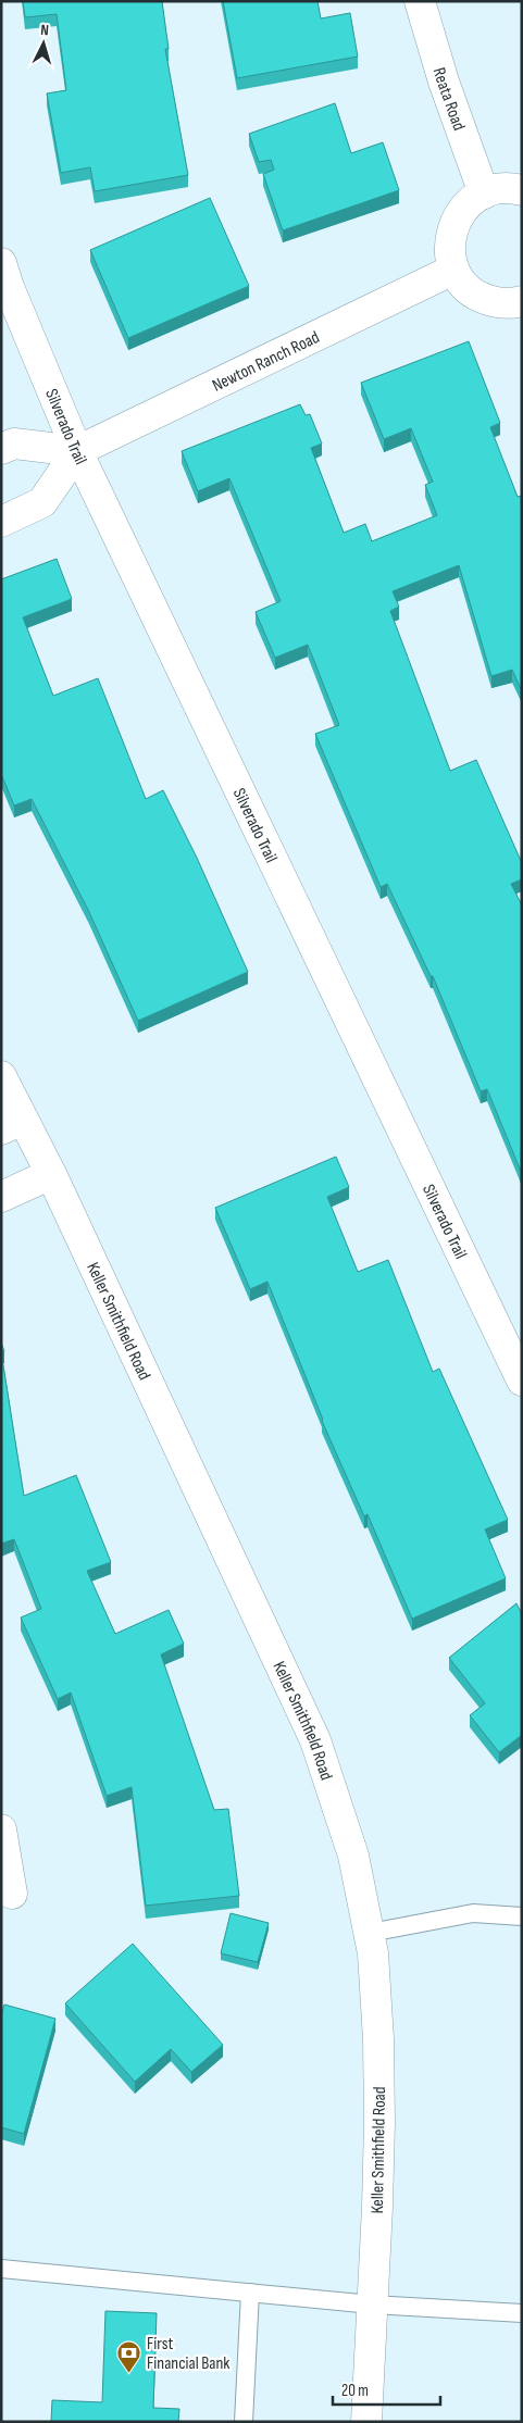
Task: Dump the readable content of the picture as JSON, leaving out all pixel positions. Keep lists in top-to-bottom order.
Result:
{
  "streets": {
    "street": [
      "Reata Road",
      "Newton Ranch Road",
      "Silverado Trail",
      "Keller Smithfield Road"
    ]
  },
  "crossings": [
    ["Newton Ranch Road", "Silverado Trail"]
  ],
  "places": {
    "bank": ["First Financial Bank"]
  },
  "scale_bar": "20 m",
  "north": "top"
}
